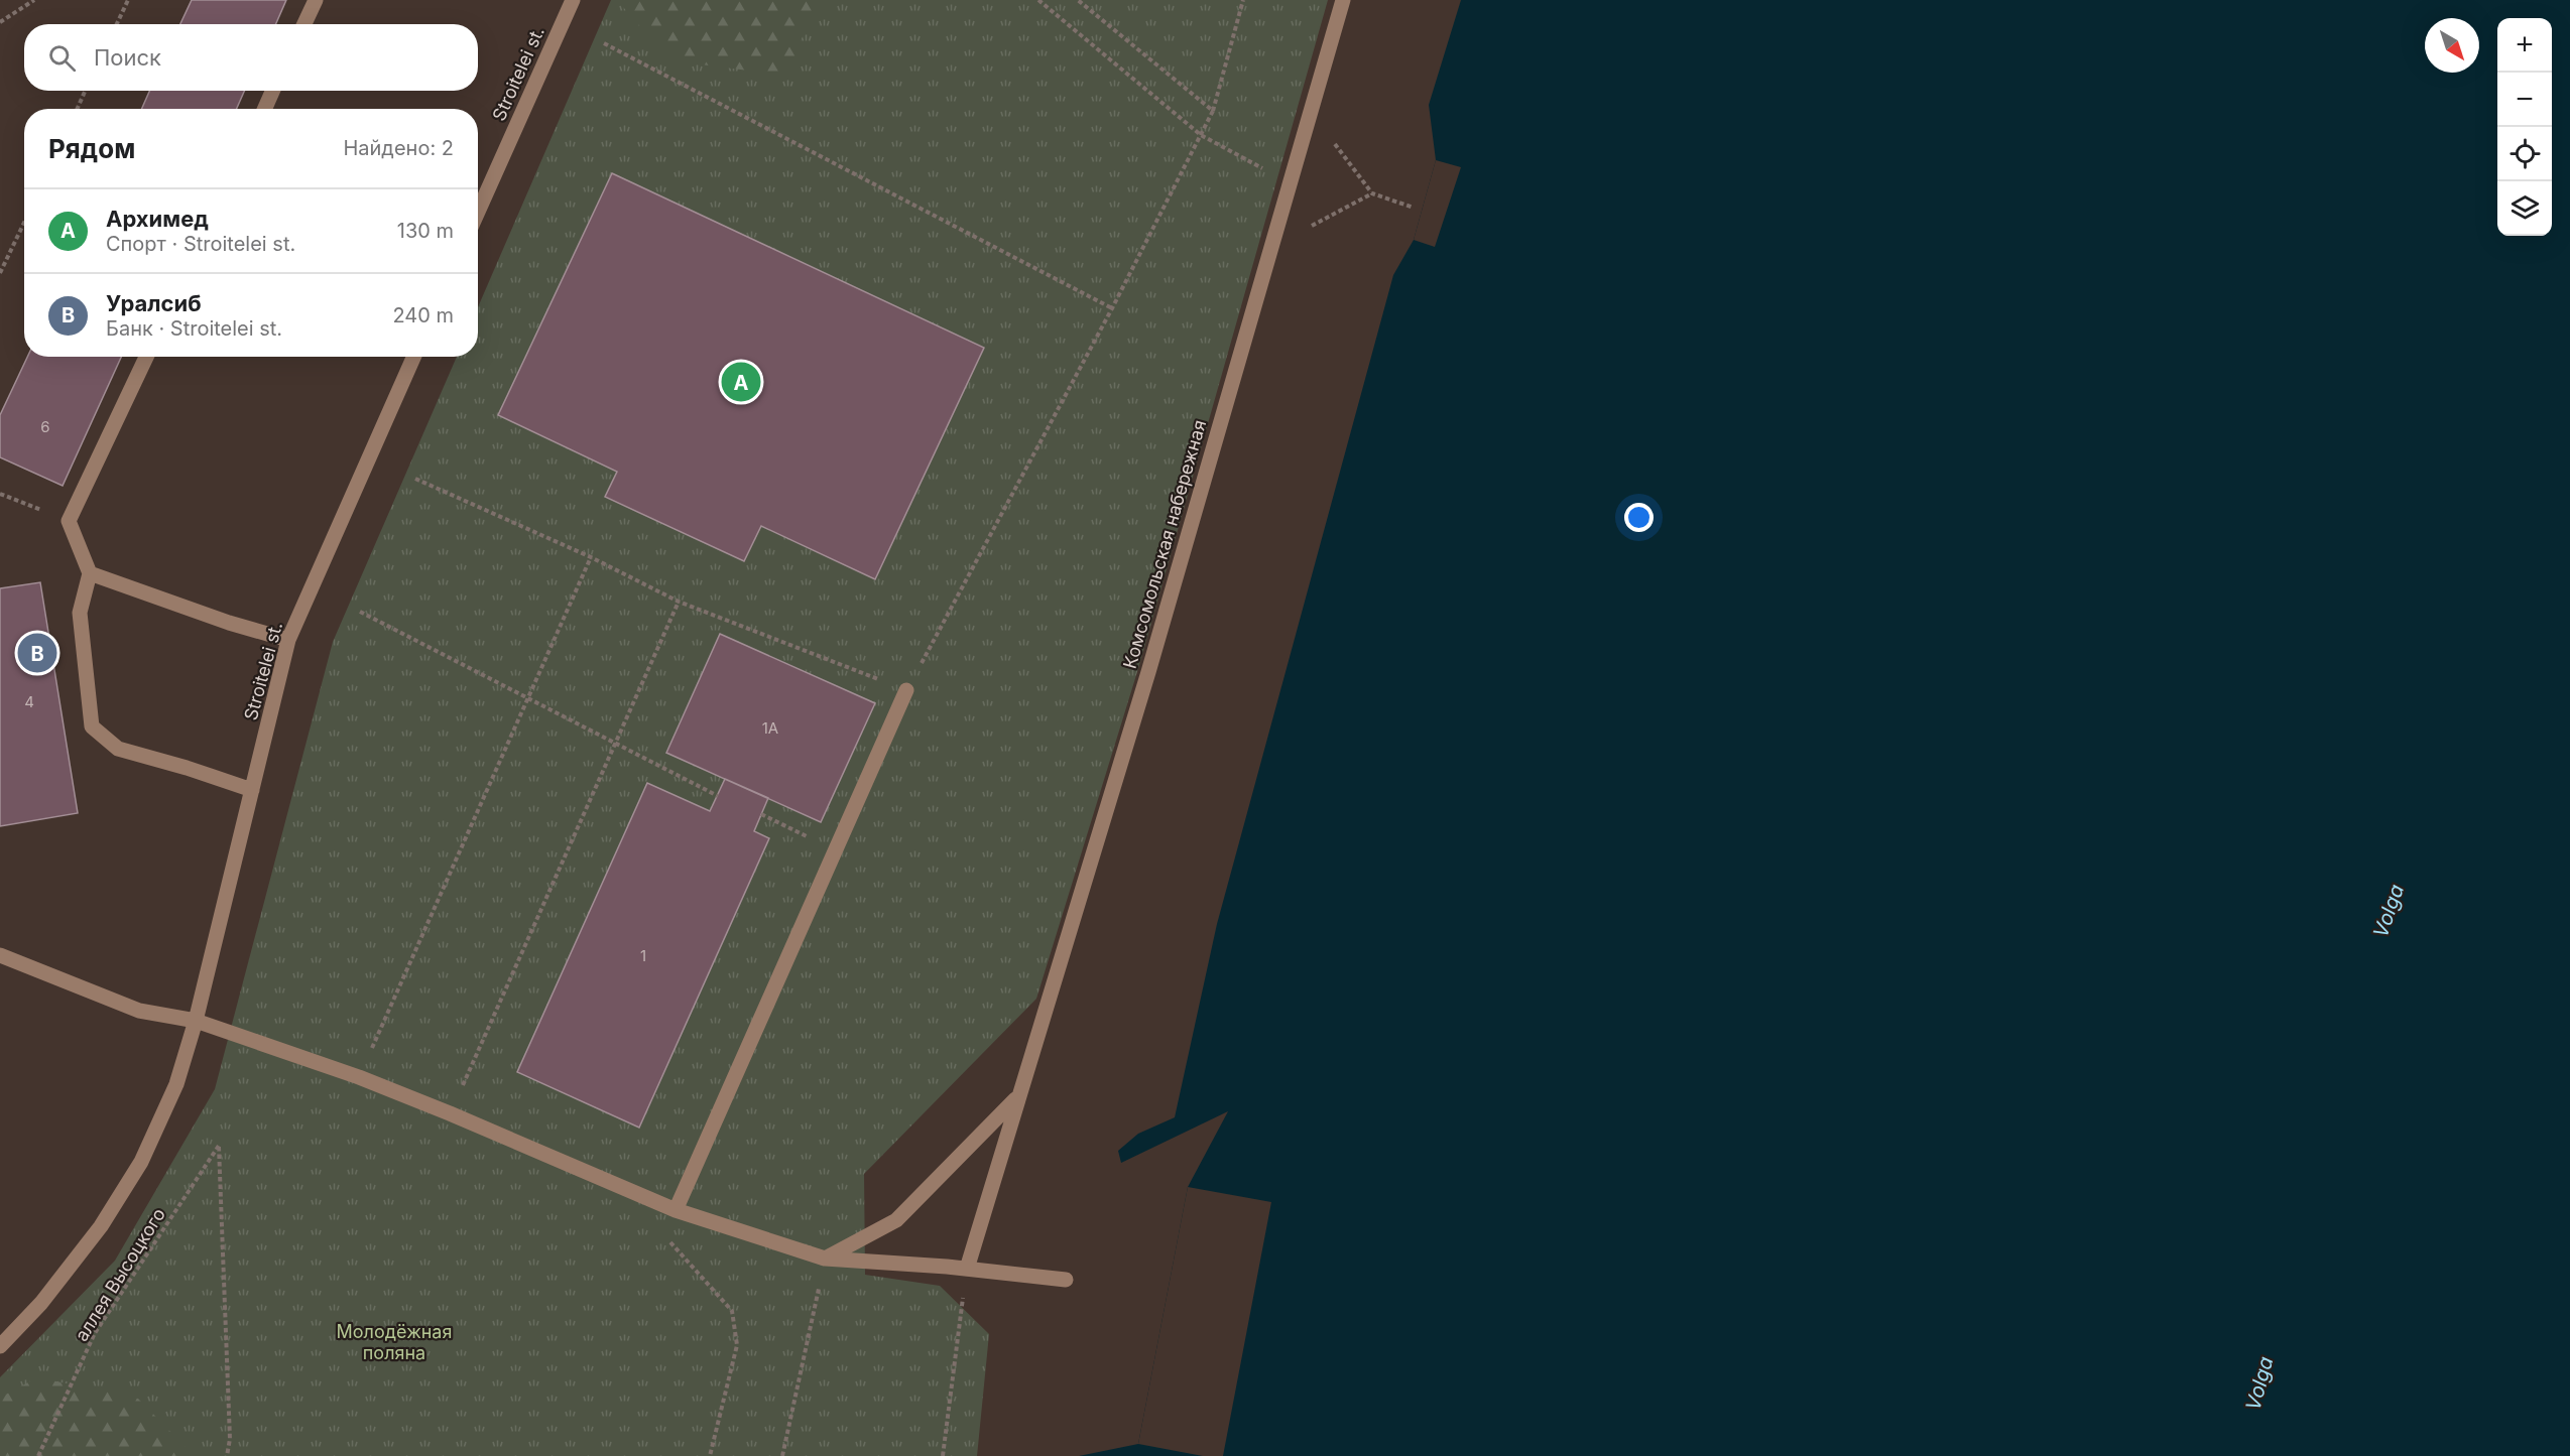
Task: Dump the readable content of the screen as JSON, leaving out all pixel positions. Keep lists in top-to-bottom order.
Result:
{
  "streets": {
    "street": ["Stroitelei st.", "Комсомольская набережная"],
    "path": ["аллея Высоцкого"]
  },
  "water": ["Volga"],
  "parks": ["Молодёжная поляна"],
  "house_numbers": [
    "6",
    "4",
    "1А",
    "1"
  ],
  "north": "bottom right",
  "page": {
    "map_buttons": ["+", "−"],
    "search": "Поиск",
    "heading": ["Рядом", "Найдено: 2"],
    "list": [
      {
        "mark": "A",
        "name": "Архимед",
        "note": "Спорт · Stroitelei st.",
        "value": "130 m"
      },
      {
        "mark": "B",
        "name": "Уралсиб",
        "note": "Банк · Stroitelei st.",
        "value": "240 m"
      }
    ],
    "pins": ["A", "B"]
  }
}
